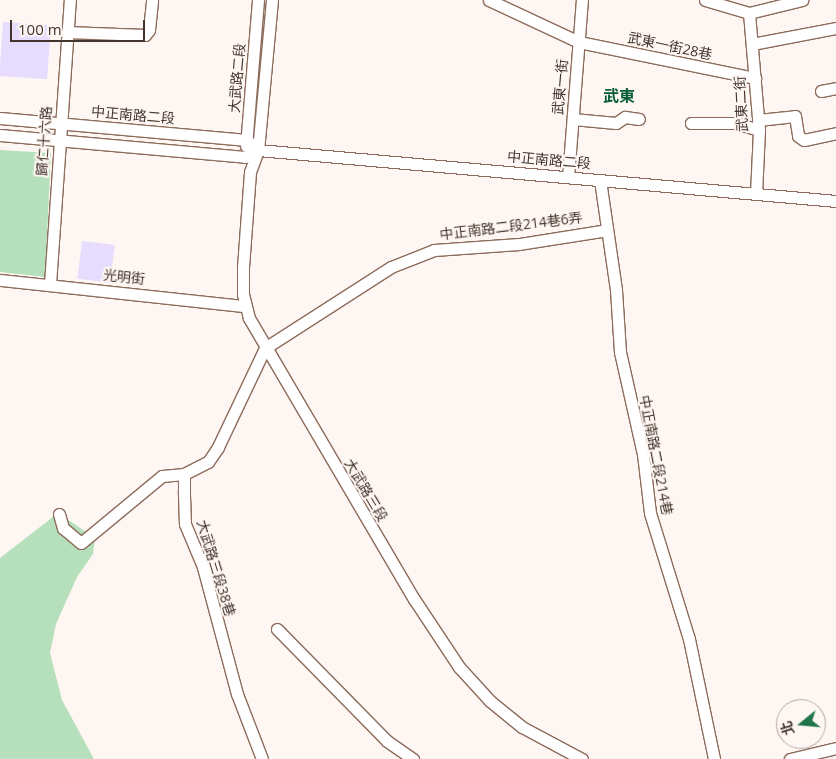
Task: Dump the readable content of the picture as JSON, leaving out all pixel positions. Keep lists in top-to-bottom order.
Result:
{
  "streets": {
    "street": [
      "武東一街28巷",
      "大武路二段",
      "武東一街",
      "武東二街",
      "中正南路二段",
      "歸仁十六路",
      "中正南路二段214巷6弄",
      "光明街",
      "中正南路二段214巷",
      "大武路三段",
      "大武路三段38巷"
    ]
  },
  "crossings": [
    ["武東一街28巷", "武東一街"],
    ["武東一街28巷", "武東二街"],
    ["大武路二段", "中正南路二段"],
    ["大武路二段", "大武路三段"],
    ["武東一街", "中正南路二段"],
    ["武東二街", "中正南路二段"],
    ["中正南路二段", "歸仁十六路"],
    ["中正南路二段", "中正南路二段214巷"],
    ["中正南路二段", "大武路三段"],
    ["歸仁十六路", "光明街"],
    ["中正南路二段214巷6弄", "中正南路二段214巷"],
    ["中正南路二段214巷6弄", "大武路三段"],
    ["光明街", "大武路三段"]
  ],
  "districts": ["武東"],
  "scale_bar": "100 m",
  "north": "left"
}
